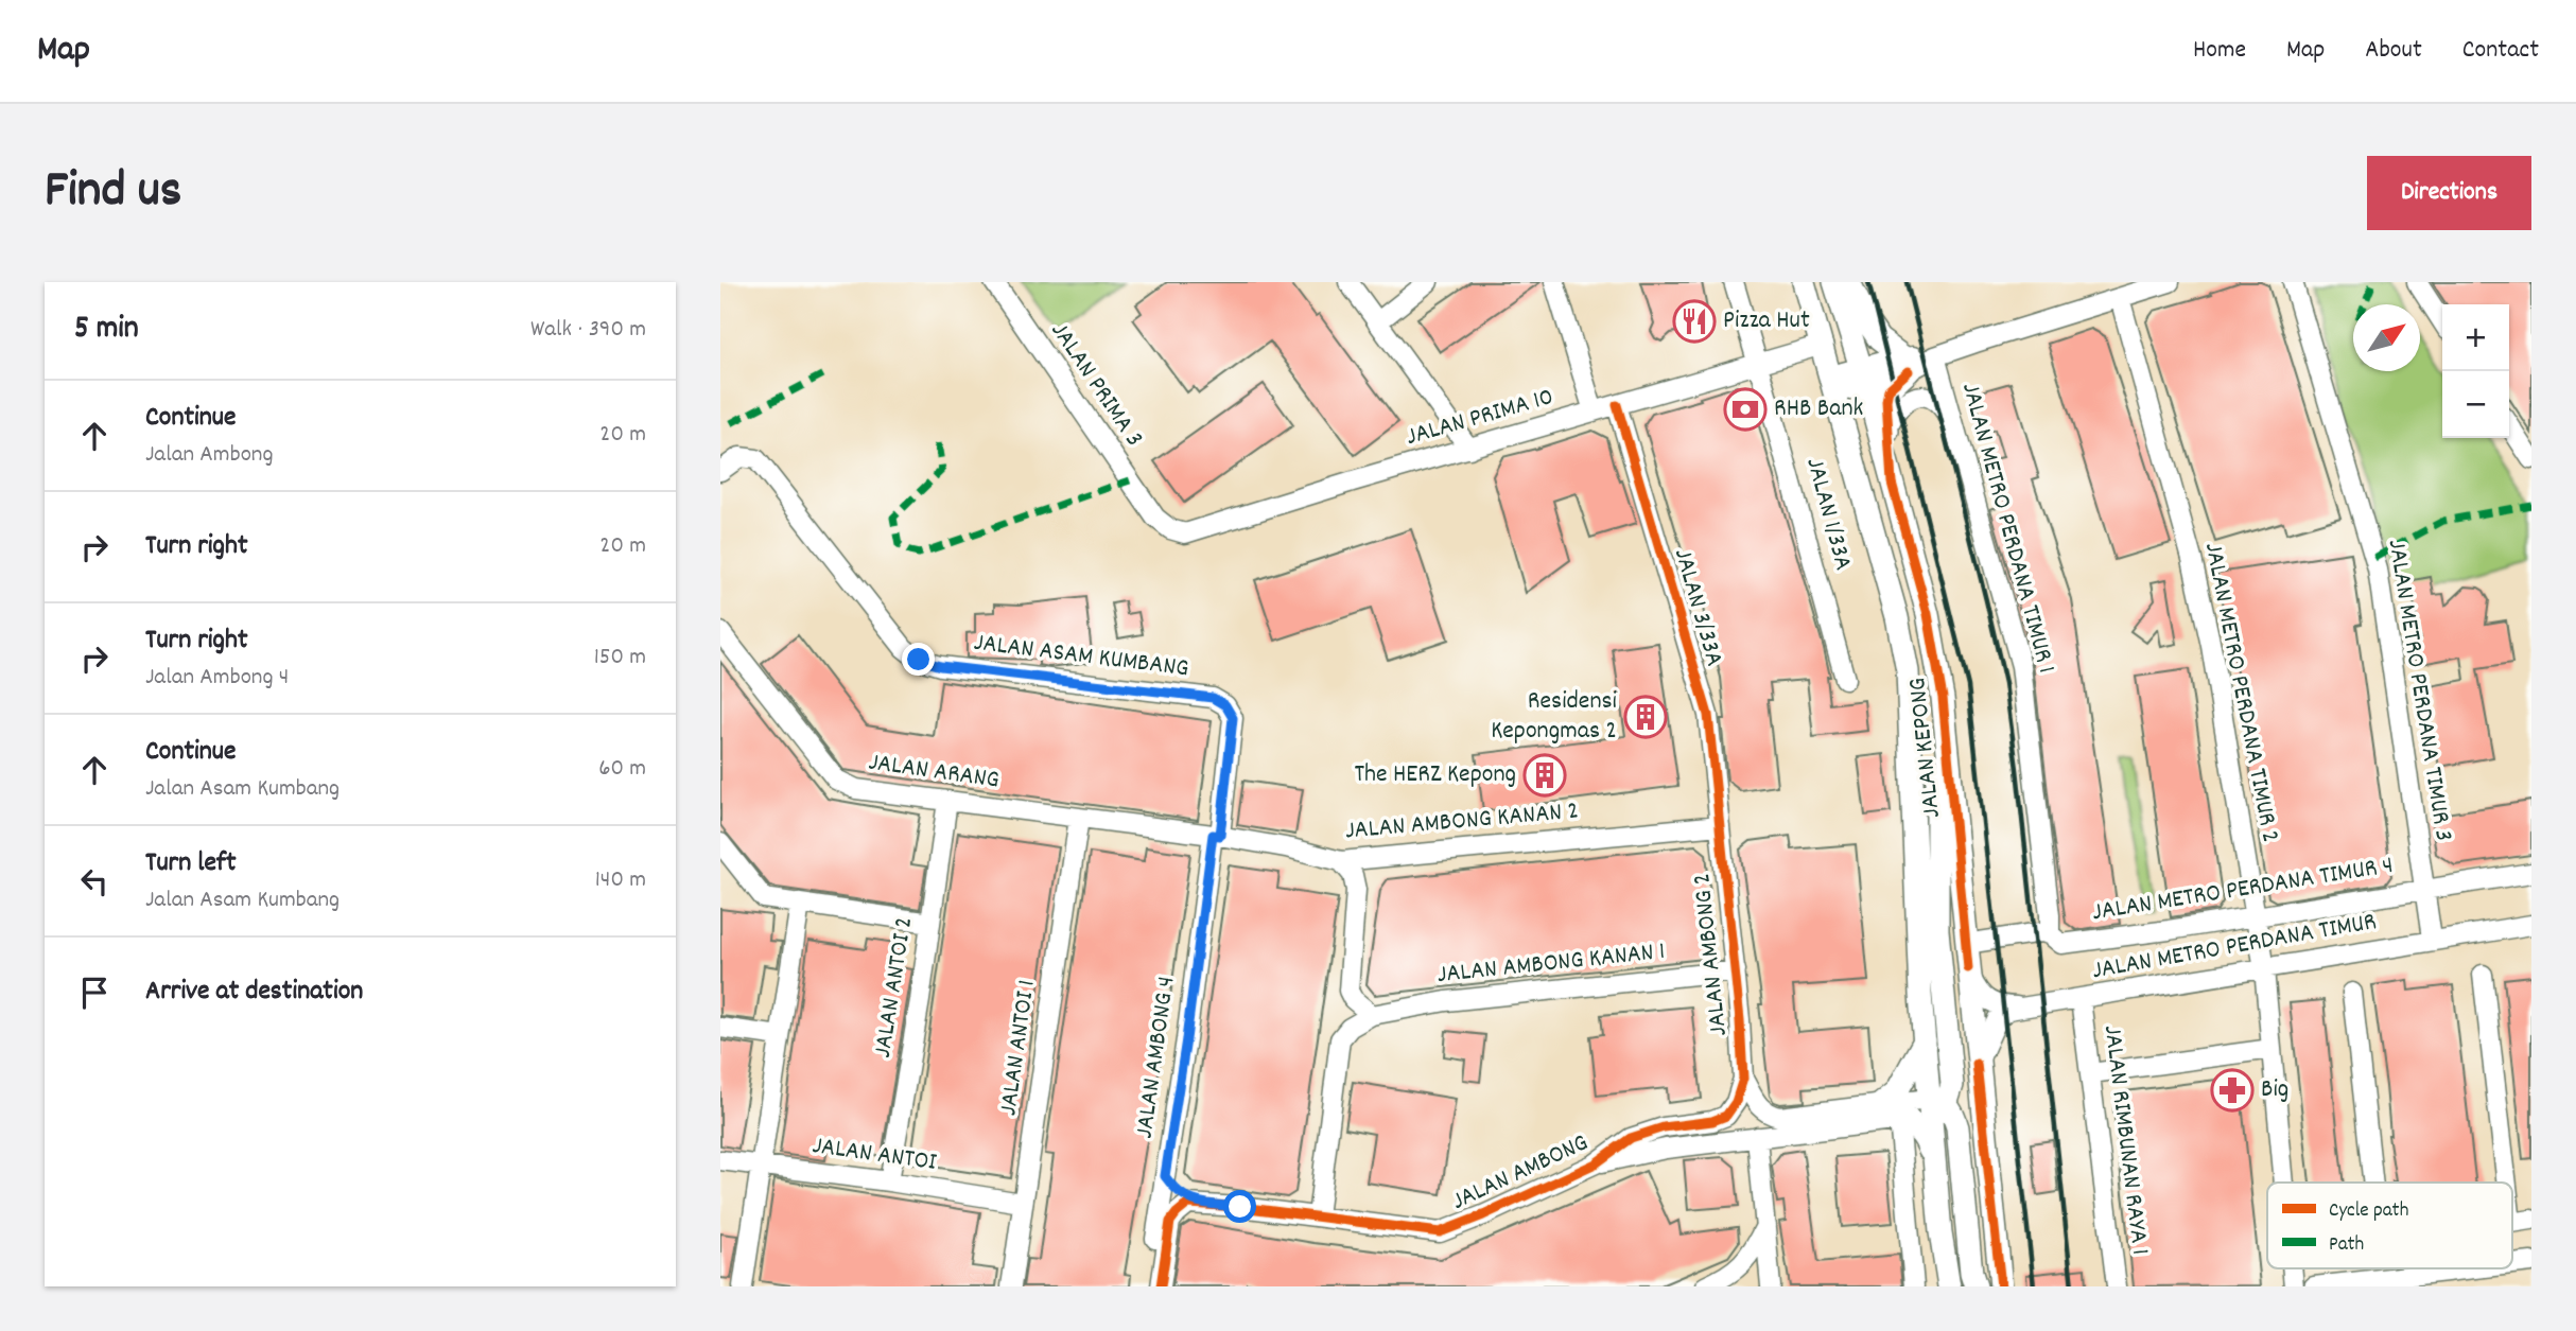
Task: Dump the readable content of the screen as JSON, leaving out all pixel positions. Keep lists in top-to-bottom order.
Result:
{
  "streets": {
    "main road": ["JALAN KEPONG"],
    "street": [
      "JALAN PRIMA 3",
      "JALAN PRIMA 10",
      "JALAN 1/33A",
      "JALAN METRO PERDANA TIMUR 1",
      "JALAN 3/33A",
      "JALAN ASAM KUMBANG",
      "JALAN METRO PERDANA TIMUR 3",
      "JALAN METRO PERDANA TIMUR 2",
      "JALAN ARANG",
      "JALAN AMBONG KANAN 2",
      "JALAN METRO PERDANA TIMUR 4",
      "JALAN METRO PERDANA TIMUR",
      "JALAN AMBONG 2",
      "JALAN AMBONG KANAN 1",
      "JALAN ANTOI 2",
      "JALAN ANTOI 1",
      "JALAN AMBONG 4",
      "JALAN RIMBUNAN RAYA 1",
      "JALAN ANTOI",
      "JALAN AMBONG"
    ]
  },
  "crossings": [
    ["JALAN PRIMA 3", "JALAN PRIMA 10"],
    ["JALAN PRIMA 10", "JALAN 1/33A"],
    ["JALAN PRIMA 10", "JALAN 3/33A"],
    ["JALAN PRIMA 10", "JALAN KEPONG"],
    ["JALAN METRO PERDANA TIMUR 1", "JALAN METRO PERDANA TIMUR 4"],
    ["JALAN 3/33A", "JALAN AMBONG KANAN 2"],
    ["JALAN 3/33A", "JALAN AMBONG 2"],
    ["JALAN ASAM KUMBANG", "JALAN ARANG"],
    ["JALAN ASAM KUMBANG", "JALAN AMBONG KANAN 2"],
    ["JALAN ASAM KUMBANG", "JALAN AMBONG 4"],
    ["JALAN METRO PERDANA TIMUR 3", "JALAN METRO PERDANA TIMUR 4"],
    ["JALAN METRO PERDANA TIMUR 3", "JALAN METRO PERDANA TIMUR"],
    ["JALAN METRO PERDANA TIMUR 2", "JALAN METRO PERDANA TIMUR 4"],
    ["JALAN METRO PERDANA TIMUR 2", "JALAN METRO PERDANA TIMUR"],
    ["JALAN KEPONG", "JALAN METRO PERDANA TIMUR 4"],
    ["JALAN KEPONG", "JALAN METRO PERDANA TIMUR"],
    ["JALAN KEPONG", "JALAN AMBONG"],
    ["JALAN ARANG", "JALAN AMBONG KANAN 2"],
    ["JALAN ARANG", "JALAN ANTOI 2"],
    ["JALAN ARANG", "JALAN ANTOI 1"],
    ["JALAN ARANG", "JALAN AMBONG 4"],
    ["JALAN AMBONG KANAN 2", "JALAN AMBONG 2"],
    ["JALAN AMBONG KANAN 2", "JALAN AMBONG 4"],
    ["JALAN METRO PERDANA TIMUR", "JALAN RIMBUNAN RAYA 1"],
    ["JALAN AMBONG 2", "JALAN AMBONG KANAN 1"],
    ["JALAN AMBONG 2", "JALAN AMBONG"],
    ["JALAN ANTOI 2", "JALAN ANTOI"],
    ["JALAN ANTOI 1", "JALAN ANTOI"]
  ],
  "places": {
    "restaurant": ["Pizza Hut"],
    "bank": ["RHB Bank"],
    "building": ["Residensi Kepongmas 2", "The HERZ Kepong"],
    "pharmacy": ["Big"]
  },
  "legend": ["Cycle path", "Path"],
  "north": "top right",
  "page": {
    "header": "Map",
    "nav": [
      "Home",
      "Map",
      "About",
      "Contact"
    ],
    "title": "Find us",
    "buttons": "Directions",
    "heading": ["5 min", "Walk · 390 m"],
    "map_buttons": ["+", "−"],
    "list": [
      ["Continue", "Jalan Ambong", "20 m"],
      ["Turn right", "20 m"],
      ["Turn right", "Jalan Ambong 4", "150 m"],
      ["Continue", "Jalan Asam Kumbang", "60 m"],
      ["Turn left", "Jalan Asam Kumbang", "140 m"],
      "Arrive at destination"
    ]
  }
}
